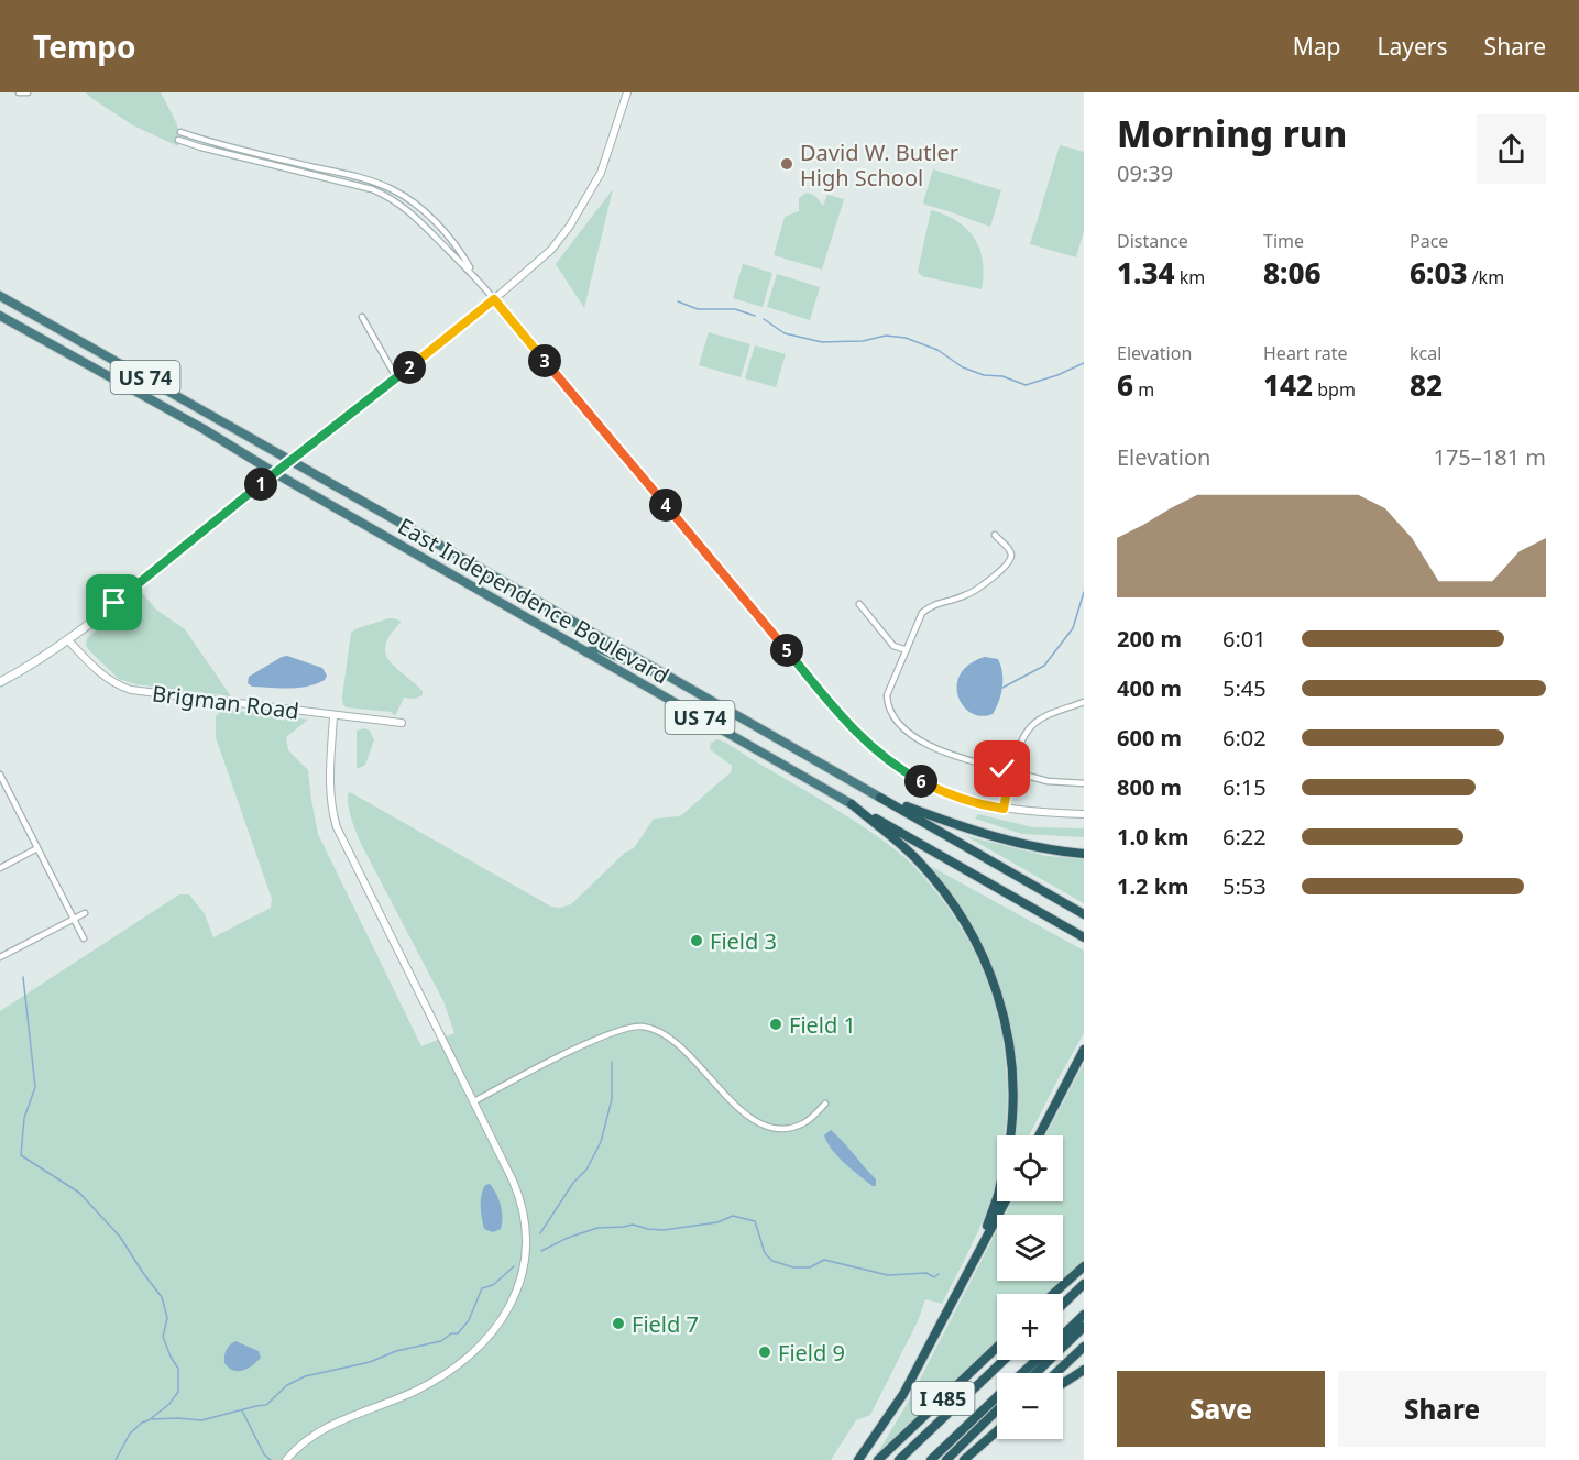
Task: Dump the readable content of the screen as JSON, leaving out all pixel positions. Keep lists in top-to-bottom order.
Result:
{
  "streets": {
    "highway": ["US 74", "East Independence Boulevard", "I 485"],
    "street": ["Brigman Road"]
  },
  "places": [
    "David W. Butler High School",
    "Field 3",
    "Field 1",
    "Field 7",
    "Field 9"
  ],
  "page": {
    "header": "Tempo",
    "nav": ["Map", "Layers", "Share"],
    "heading": ["Morning run", "09:39"],
    "stats": [
      ["Distance", "1.34 km"],
      ["Time", "8:06"],
      ["Pace", "6:03 /km"],
      ["Elevation", "6 m"],
      ["Heart rate", "142 bpm"],
      ["kcal", "82"]
    ],
    "pins": [
      "3",
      "2",
      "1",
      "4",
      "5",
      "6"
    ],
    "chart": ["Elevation", "175–181 m"],
    "list": [
      {
        "name": "200 m",
        "note": "6:01"
      },
      {
        "name": "400 m",
        "note": "5:45"
      },
      {
        "name": "600 m",
        "note": "6:02"
      },
      {
        "name": "800 m",
        "note": "6:15"
      },
      {
        "name": "1.0 km",
        "note": "6:22"
      },
      {
        "name": "1.2 km",
        "note": "5:53"
      }
    ],
    "map_buttons": ["+", "−"],
    "buttons": ["Save", "Share"]
  }
}
